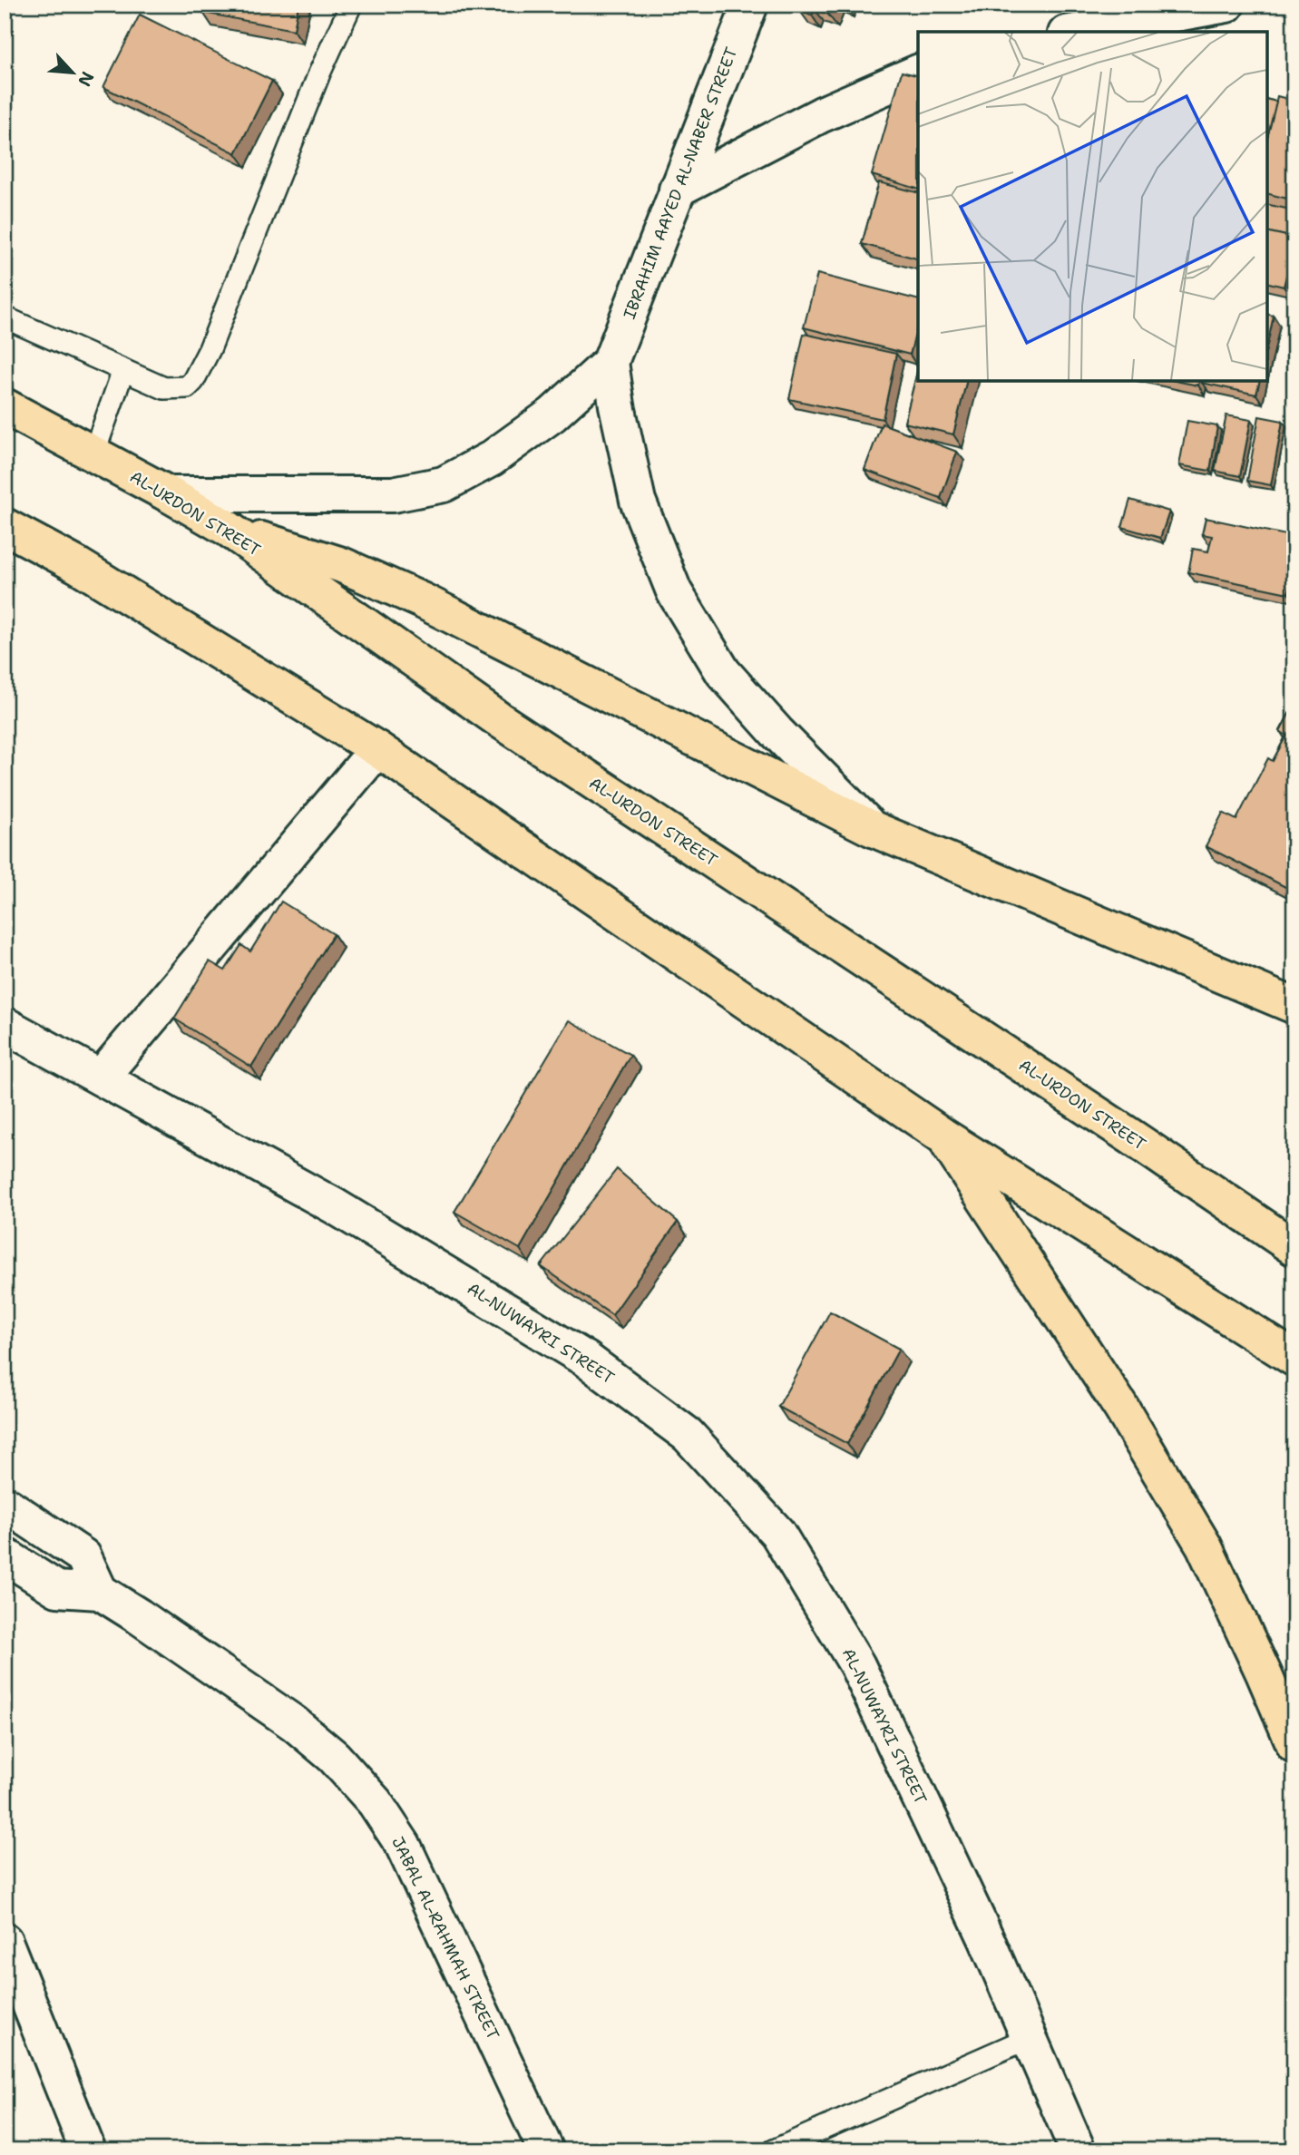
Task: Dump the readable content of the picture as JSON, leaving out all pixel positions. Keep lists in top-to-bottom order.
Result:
{
  "streets": {
    "highway": ["AL-URDON STREET"],
    "street": ["IBRAHIM AAYED AL-NABER STREET", "AL-NUWAYRI STREET", "JABAL AL-RAHMAH STREET"]
  },
  "crossings": [
    ["IBRAHIM AAYED AL-NABER STREET", "AL-URDON STREET"]
  ],
  "north": "bottom right"
}
